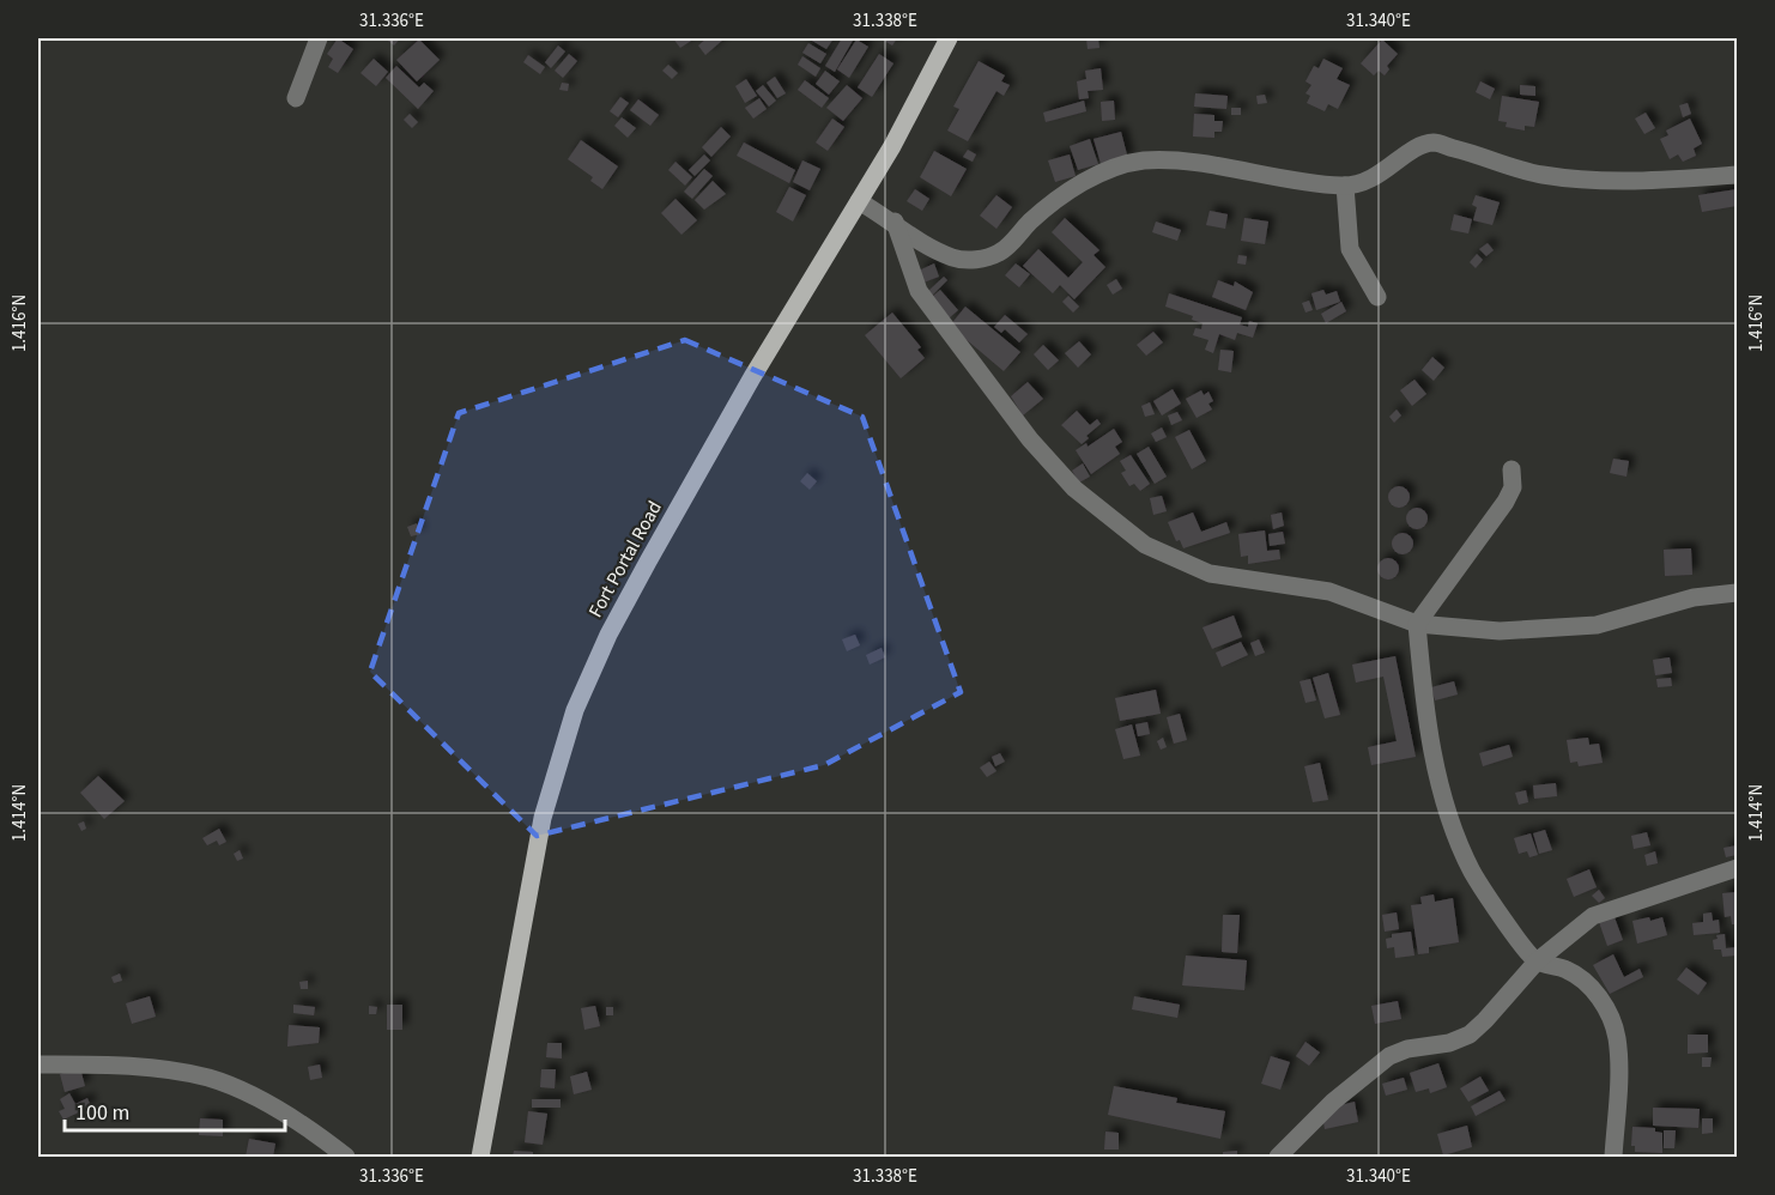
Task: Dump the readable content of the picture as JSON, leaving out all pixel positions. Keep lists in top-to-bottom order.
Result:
{
  "streets": {
    "main road": ["Fort Portal Road"]
  },
  "scale_bar": "100 m",
  "coordinates": [
    "31.336°E",
    "31.338°E",
    "31.340°E",
    "1.416°N",
    "1.414°N"
  ]
}
